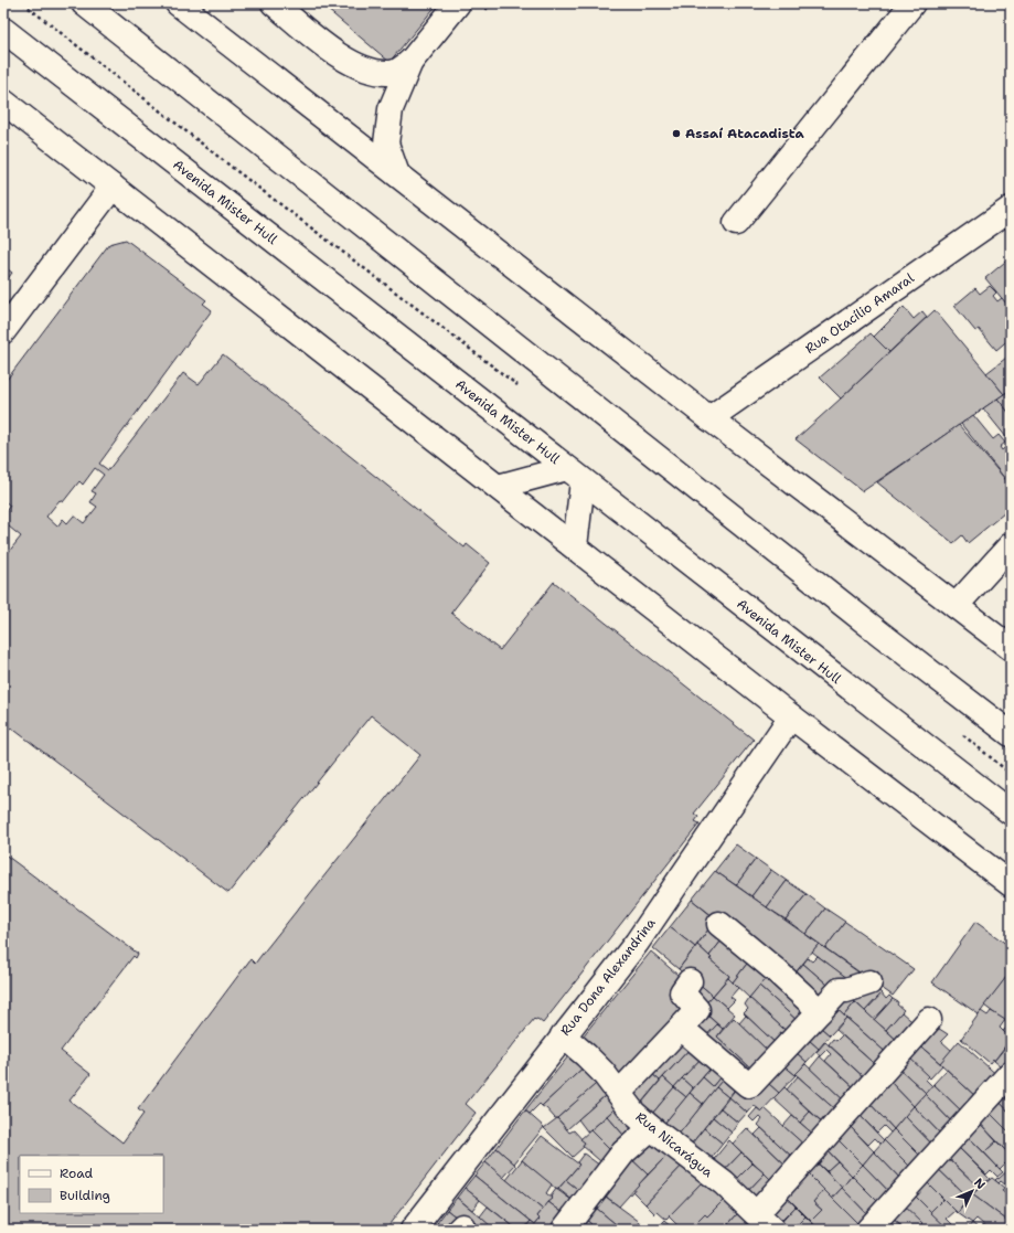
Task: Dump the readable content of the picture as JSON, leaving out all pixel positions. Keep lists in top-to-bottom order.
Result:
{
  "streets": {
    "main road": [
      "Avenida Mister Hull",
      "Rua Otacílio Amaral",
      "Rua Dona Alexandrina",
      "Rua Nicarágua"
    ]
  },
  "crossings": [
    ["Rua Dona Alexandrina", "Rua Nicarágua"]
  ],
  "places": ["Assaí Atacadista"],
  "legend": ["Road", "Building"],
  "north": "top right"
}
